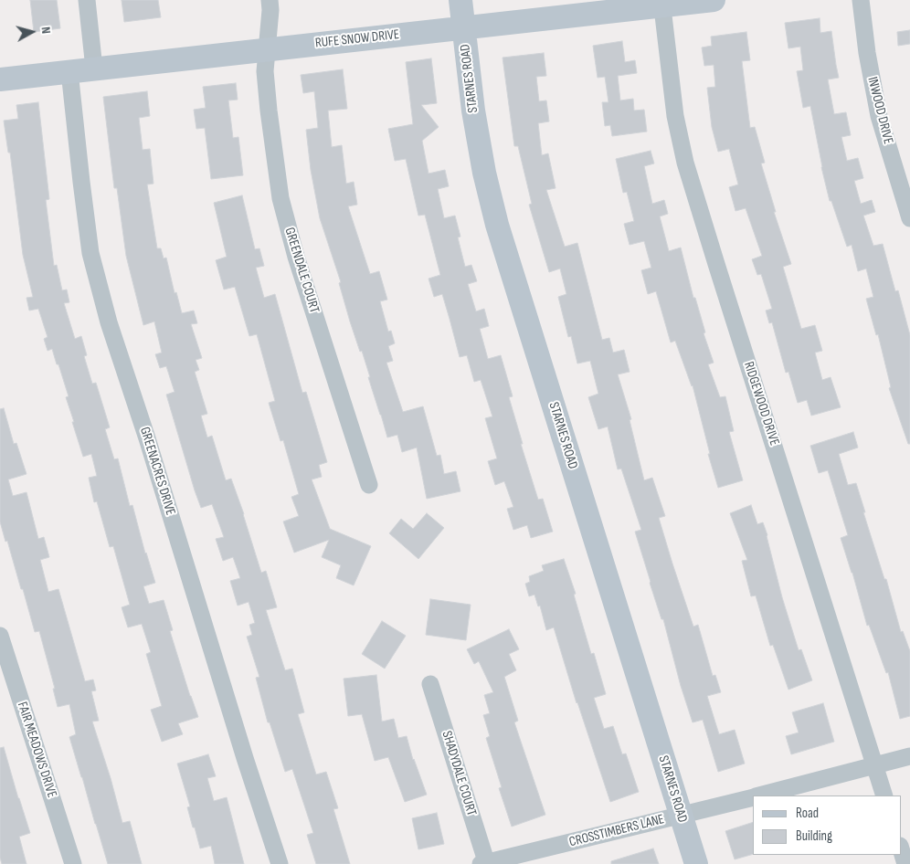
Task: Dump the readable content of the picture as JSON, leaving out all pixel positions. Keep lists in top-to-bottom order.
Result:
{
  "streets": {
    "main road": ["RUFE SNOW DRIVE", "STARNES ROAD"],
    "street": [
      "INWOOD DRIVE",
      "GREENDALE COURT",
      "RIDGEWOOD DRIVE",
      "GREENACRES DRIVE",
      "FAIR MEADOWS DRIVE",
      "SHADYDALE COURT",
      "CROSSTIMBERS LANE"
    ]
  },
  "crossings": [
    ["RUFE SNOW DRIVE", "STARNES ROAD"],
    ["RUFE SNOW DRIVE", "GREENDALE COURT"],
    ["RUFE SNOW DRIVE", "RIDGEWOOD DRIVE"],
    ["RUFE SNOW DRIVE", "GREENACRES DRIVE"],
    ["STARNES ROAD", "CROSSTIMBERS LANE"],
    ["RIDGEWOOD DRIVE", "CROSSTIMBERS LANE"],
    ["SHADYDALE COURT", "CROSSTIMBERS LANE"]
  ],
  "legend": ["Road", "Building"],
  "north": "right"
}
